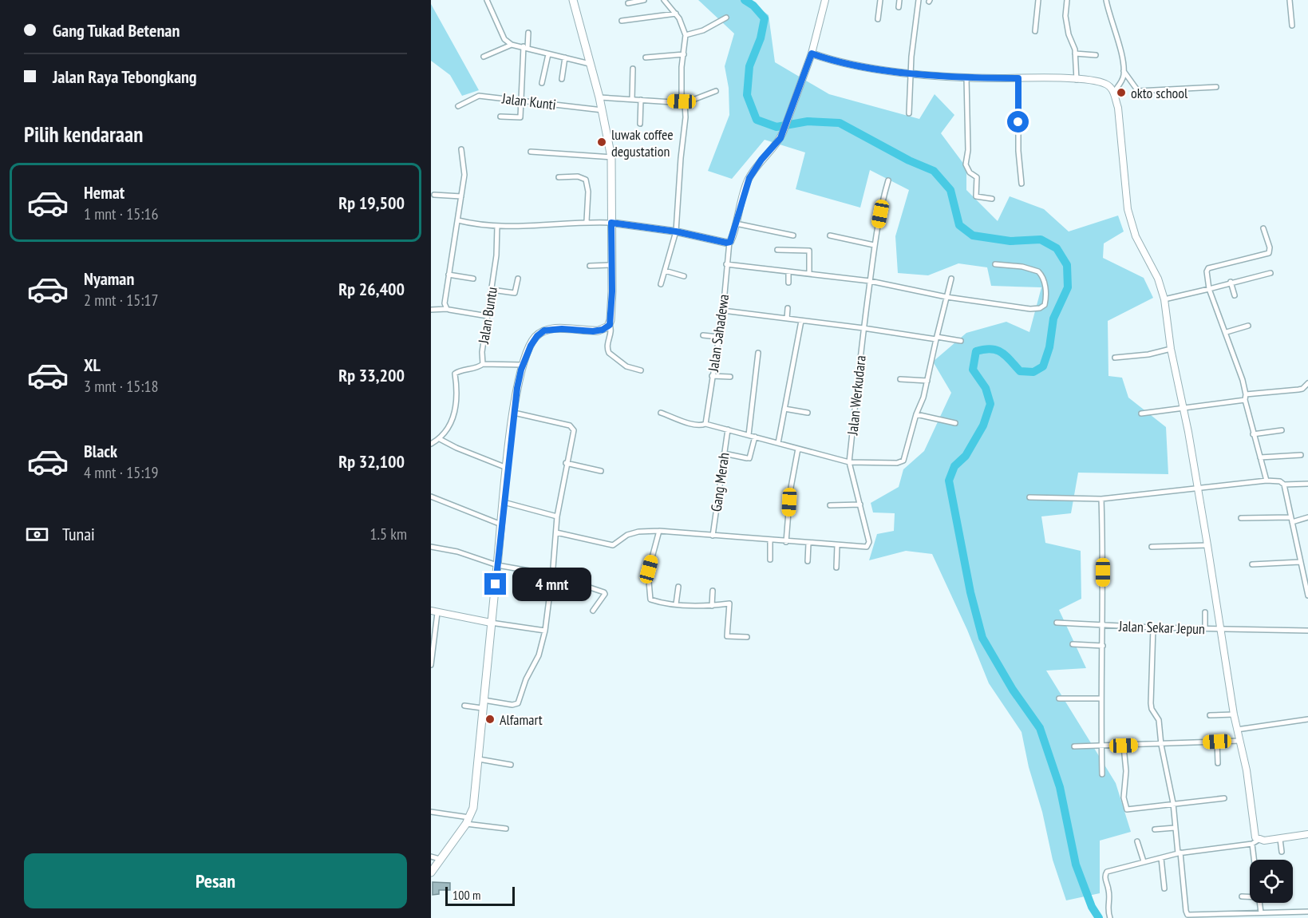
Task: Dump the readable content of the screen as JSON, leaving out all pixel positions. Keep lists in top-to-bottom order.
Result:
{
  "streets": {
    "street": [
      "Jalan Kunti",
      "Jalan Buntu",
      "Jalan Sahadewa",
      "Jalan Werkudara",
      "Gang Merah",
      "Jalan Sekar Jepun"
    ]
  },
  "places": ["okto school", "luwak coffee degustation", "Alfamart"],
  "scale_bar": "100 m",
  "page": {
    "banner": ["Gang Tukad Betenan", "Jalan Raya Tebongkang"],
    "heading": "Pilih kendaraan",
    "list": [
      {
        "name": "Hemat",
        "note": "1 mnt · 15:16",
        "value": "Rp 19,500"
      },
      {
        "name": "Nyaman",
        "note": "2 mnt · 15:17",
        "value": "Rp 26,400"
      },
      {
        "name": "XL",
        "note": "3 mnt · 15:18",
        "value": "Rp 33,200"
      },
      {
        "name": "Black",
        "note": "4 mnt · 15:19",
        "value": "Rp 32,100"
      }
    ],
    "pay": ["Tunai", "1.5 km"],
    "bubble": "4 mnt",
    "buttons": "Pesan",
    "scale": "100 m"
  }
}
